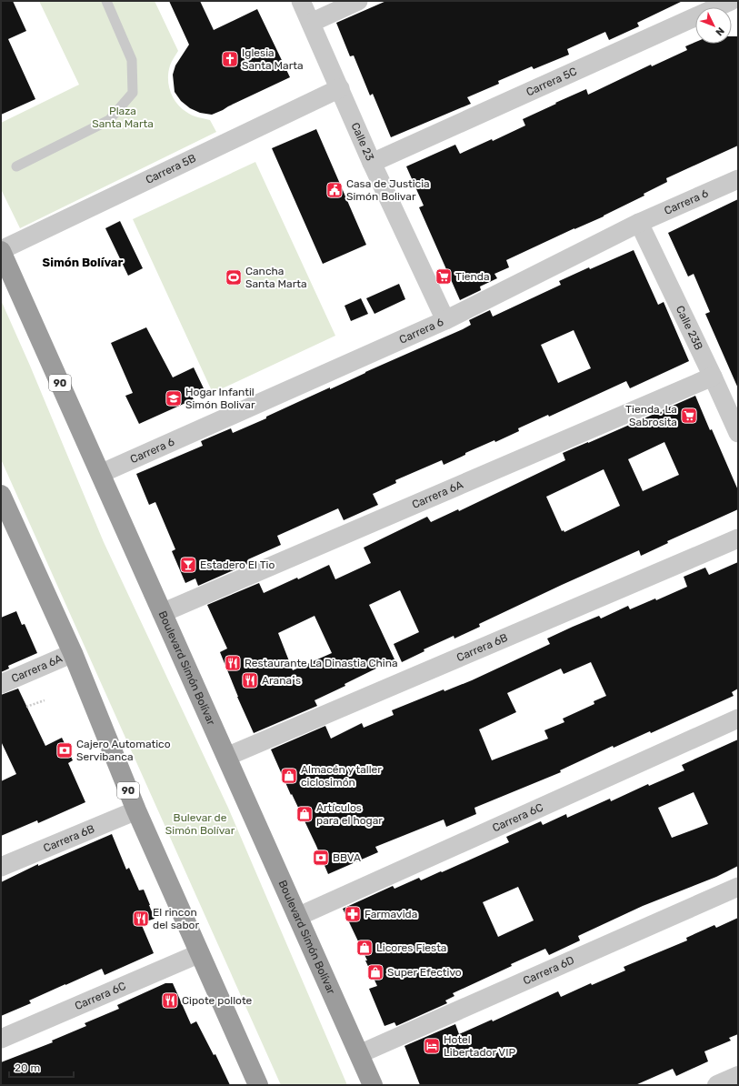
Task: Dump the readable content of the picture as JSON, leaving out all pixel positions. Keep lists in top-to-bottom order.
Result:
{
  "streets": {
    "highway": ["90", "Boulevard Simón Bolívar"],
    "street": [
      "Carrera 5C",
      "Calle 23",
      "Carrera 5B",
      "Carrera 6",
      "Calle 23B",
      "Carrera 6A",
      "Carrera 6B",
      "Carrera 6C",
      "Carrera 6D"
    ]
  },
  "crossings": [
    ["Carrera 5C", "Calle 23"],
    ["Calle 23", "Carrera 5B"],
    ["Calle 23", "Carrera 6"],
    ["Carrera 5B", "Boulevard Simón Bolívar"],
    ["Carrera 6", "Calle 23B"],
    ["Carrera 6", "Boulevard Simón Bolívar"],
    ["Calle 23B", "Carrera 6A"],
    ["90", "Carrera 6A"],
    ["90", "Carrera 6B"],
    ["90", "Carrera 6C"],
    ["Carrera 6A", "Boulevard Simón Bolívar"],
    ["Carrera 6B", "Boulevard Simón Bolívar"],
    ["Boulevard Simón Bolívar", "Carrera 6C"],
    ["Boulevard Simón Bolívar", "Carrera 6D"]
  ],
  "districts": ["Simón Bolívar"],
  "parks": ["Plaza Santa Marta", "Bulevar de Simón Bolívar"],
  "places": {
    "church": ["Iglesia Santa Marta"],
    "public building": ["Casa de Justicia Simón Bolivar"],
    "supermarket": ["Tienda", "Tienda, La Sabrosita"],
    "sports": ["Cancha Santa Marta"],
    "school or university": ["Hogar Infantil Simón Bolivar"],
    "bar": ["Estadero El Tio"],
    "restaurant": [
      "Restaurante La Dinastia China",
      "Arana´s",
      "El rincon del sabor",
      "Cipote pollote"
    ],
    "bank": ["Cajero Automatico Servibanca", "BBVA"],
    "shop": [
      "Almacén y taller ciclosimón",
      "Artículos para el hogar",
      "Licores Fiesta",
      "Super Efectivo"
    ],
    "pharmacy": ["Farmavida"],
    "hotel": ["Hotel Libertador VIP"]
  },
  "scale_bar": "20 m",
  "north": "bottom right"
}
